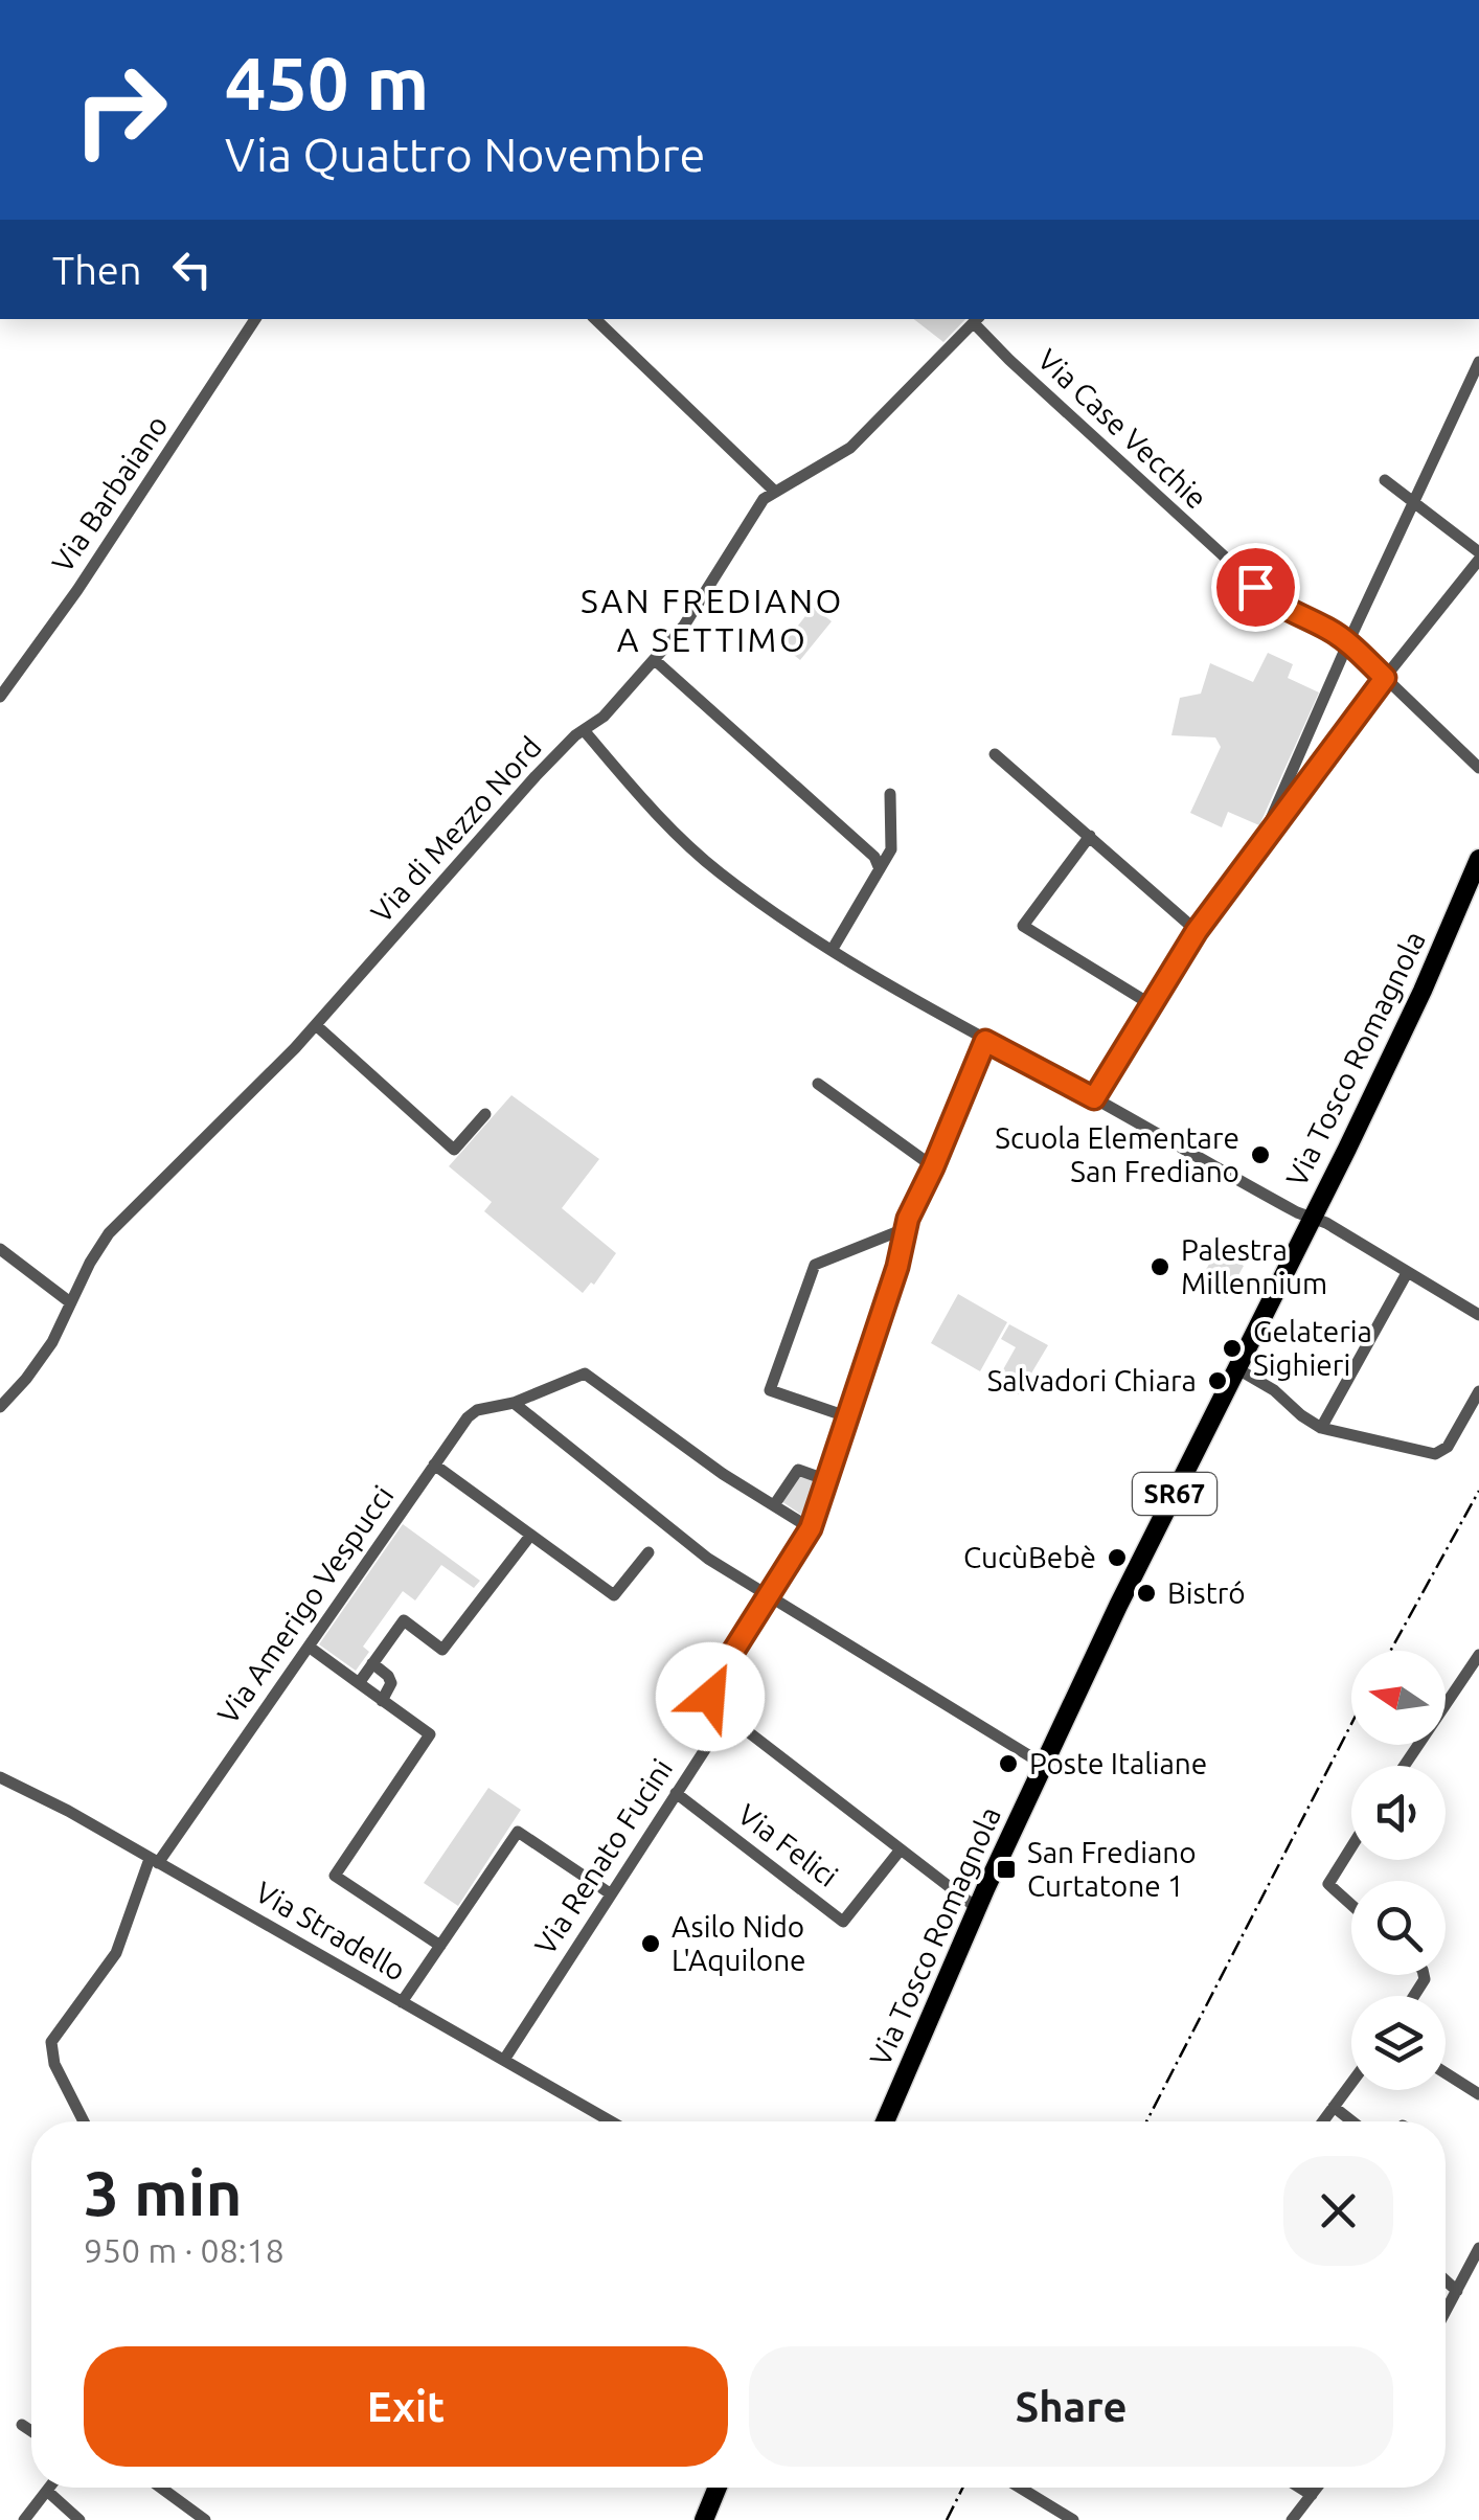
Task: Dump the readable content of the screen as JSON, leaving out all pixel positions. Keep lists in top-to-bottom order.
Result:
{
  "streets": {
    "main road": ["Via Tosco Romagnola", "SR67"],
    "street": [
      "Via Case Vecchie",
      "Via Barbaiano",
      "Via di Mezzo Nord",
      "Via Amerigo Vespucci",
      "Via Felici",
      "Via Renato Fucini",
      "Via Stradello"
    ]
  },
  "crossings": [
    ["Via Case Vecchie", "Via di Mezzo Nord"],
    ["Via Amerigo Vespucci", "Via Stradello"],
    ["Via Felici", "Via Renato Fucini"],
    ["Via Renato Fucini", "Via Stradello"]
  ],
  "districts": ["SAN FREDIANO A SETTIMO"],
  "places": {
    "other": [
      "Scuola Elementare San Frediano",
      "Palestra Millennium",
      "Gelateria Sighieri",
      "Salvadori Chiara",
      "CucùBebè",
      "Bistró",
      "Poste Italiane",
      "Asilo Nido L'Aquilone"
    ],
    "transit": ["San Frediano Curtatone 1"]
  },
  "north": "left",
  "page": {
    "turn": ["450 m", "Via Quattro Novembre"],
    "then": "Then",
    "heading": ["3 min", "950 m · 08:18"],
    "buttons": ["Exit", "Share"]
  }
}
